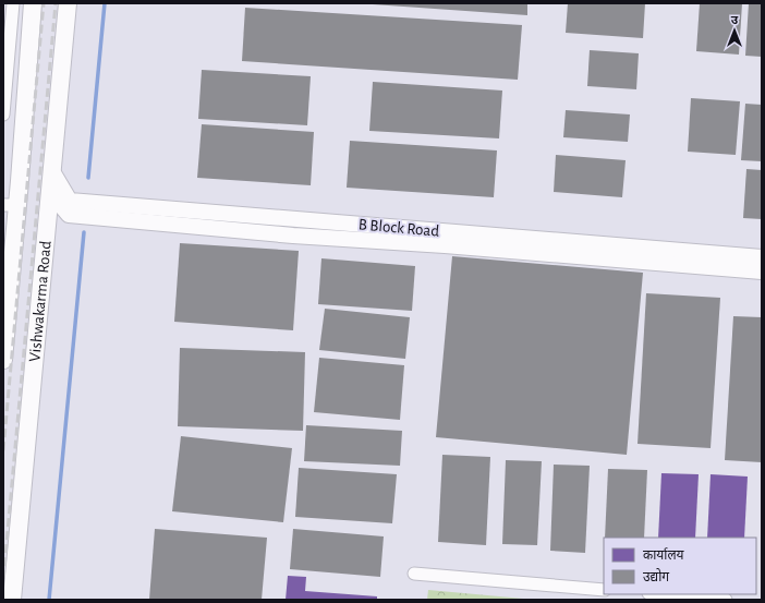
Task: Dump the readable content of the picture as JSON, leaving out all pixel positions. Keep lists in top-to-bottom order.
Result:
{
  "streets": {
    "main road": ["Vishwakarma Road"],
    "street": ["B Block Road"]
  },
  "crossings": [
    ["B Block Road", "Vishwakarma Road"]
  ],
  "legend": ["कार्यालय", "उद्योग"],
  "north": "top"
}
